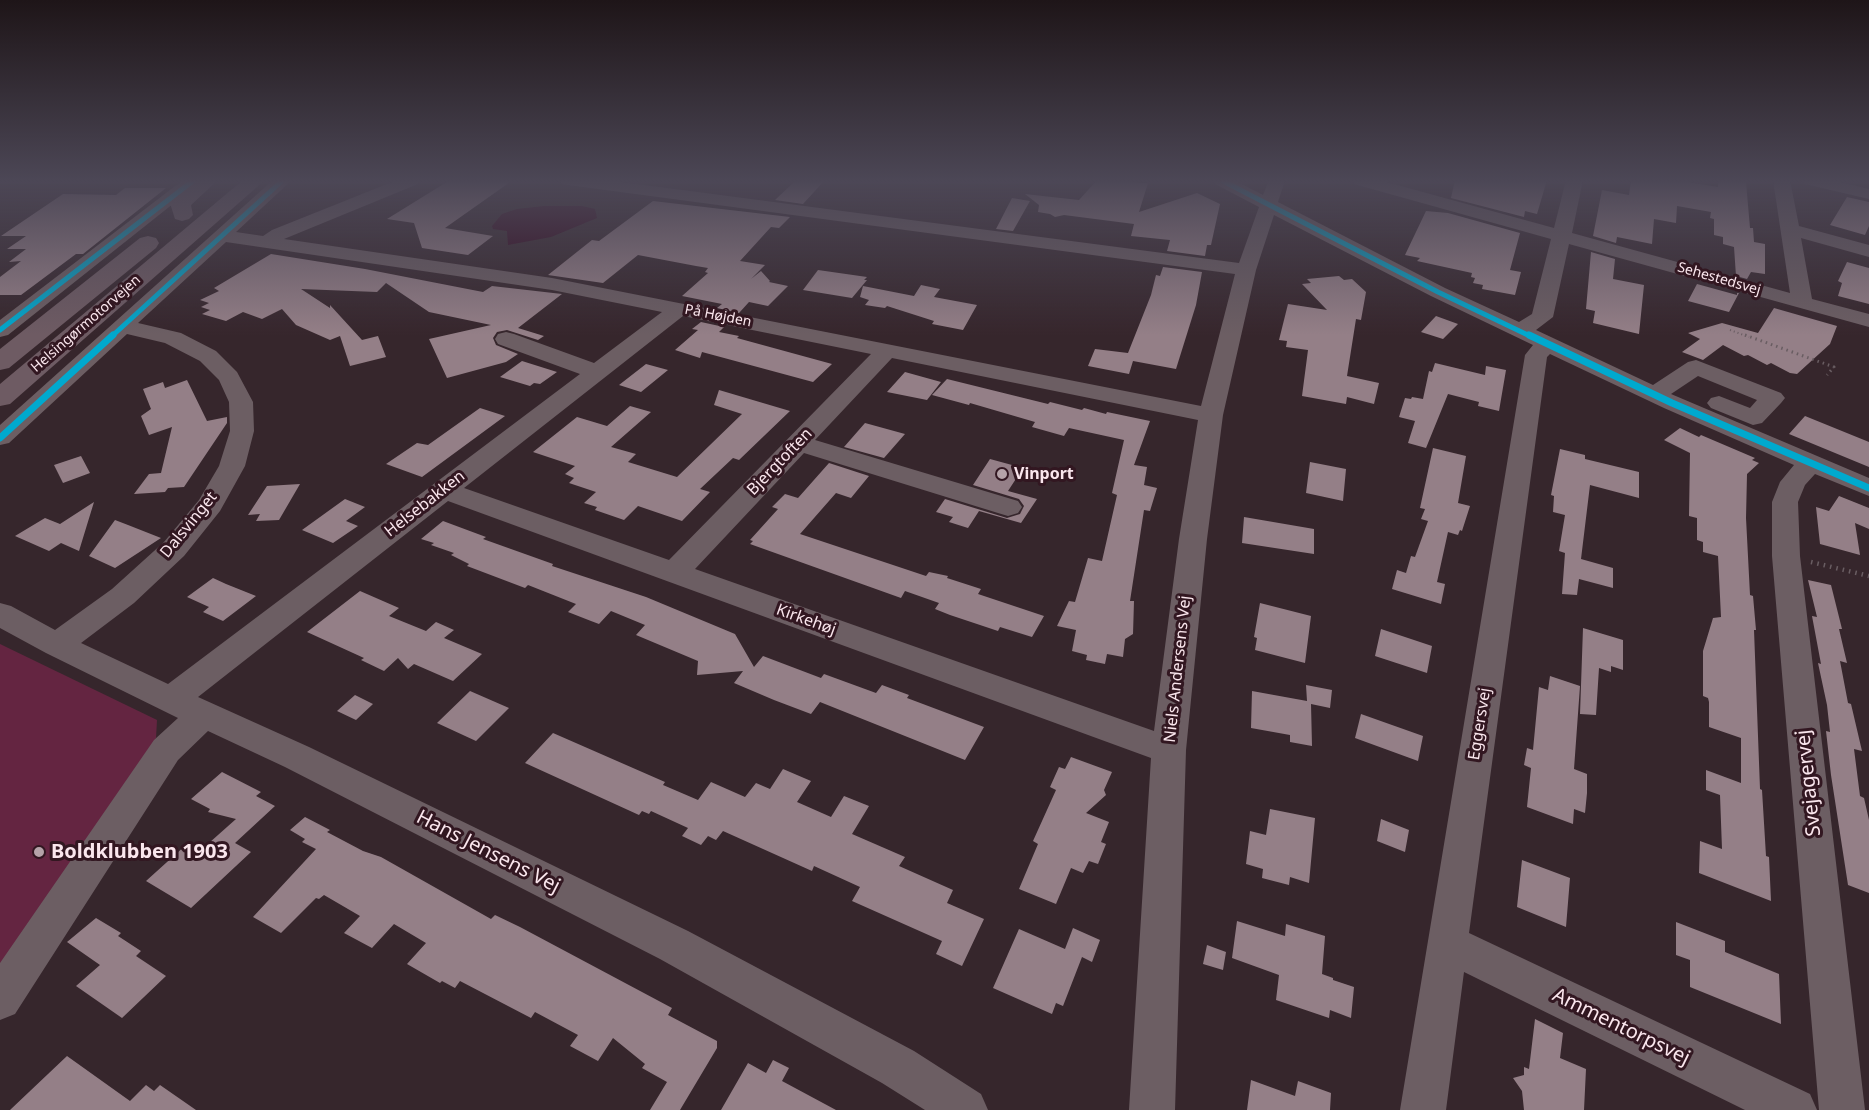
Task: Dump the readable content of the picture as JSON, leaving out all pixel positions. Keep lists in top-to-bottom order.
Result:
{
  "streets": {
    "highway": ["Helsingørmotorvejen"],
    "street": [
      "Sehestedsvej",
      "På Højden",
      "Bjergtoften",
      "Helsebakken",
      "Dalsvinget",
      "Kirkehøj",
      "Niels Andersens Vej",
      "Eggersvej",
      "Svejagervej",
      "Hans Jensens Vej",
      "Ammentorpsvej"
    ]
  },
  "crossings": [
    ["Sehestedsvej", "Eggersvej"],
    ["På Højden", "Bjergtoften"],
    ["På Højden", "Helsebakken"],
    ["På Højden", "Niels Andersens Vej"],
    ["Bjergtoften", "Kirkehøj"],
    ["Helsebakken", "Kirkehøj"],
    ["Helsebakken", "Hans Jensens Vej"],
    ["Dalsvinget", "Hans Jensens Vej"],
    ["Kirkehøj", "Niels Andersens Vej"],
    ["Eggersvej", "Ammentorpsvej"]
  ],
  "places": ["Vinport", "Boldklubben 1903"]
}
